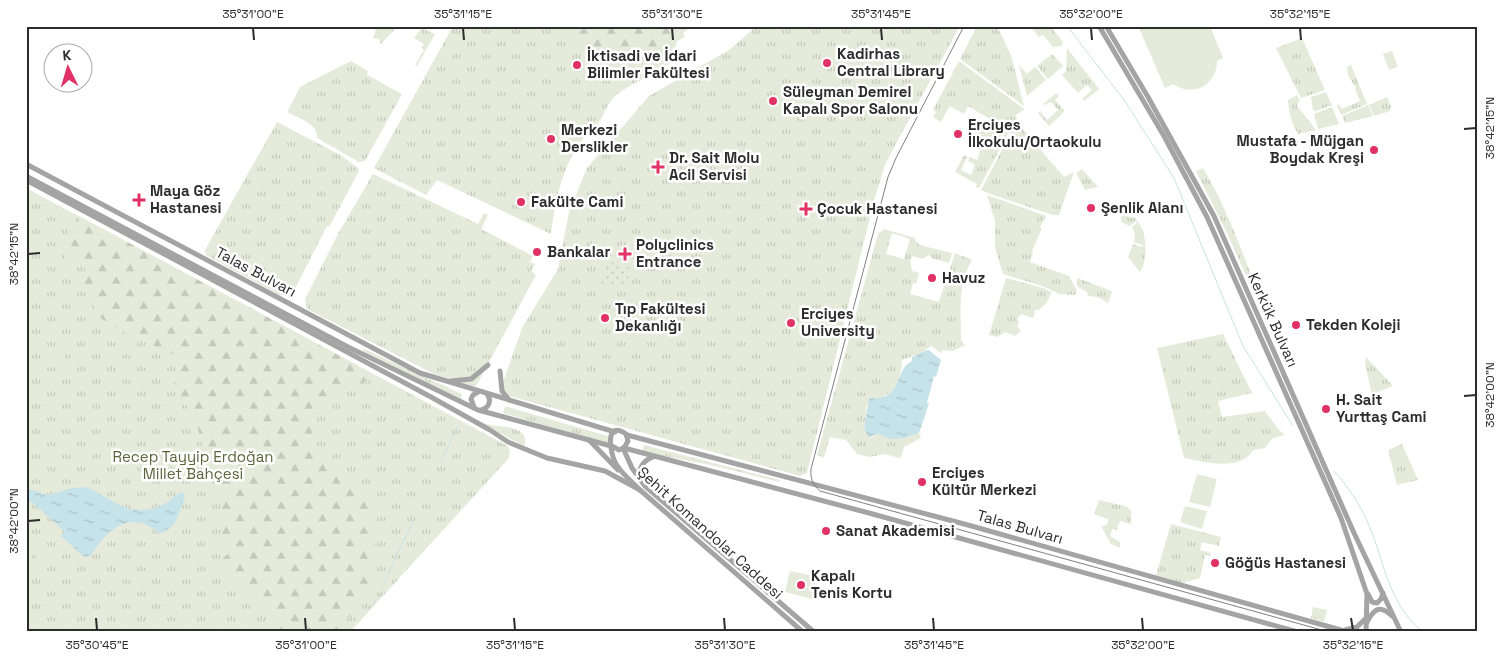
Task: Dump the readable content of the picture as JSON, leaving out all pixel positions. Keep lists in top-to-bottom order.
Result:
{
  "streets": {
    "main road": ["Talas Bulvarı", "Kerkük Bulvarı", "Şehit Komandolar Caddesi"]
  },
  "crossings": [
    ["Talas Bulvarı", "Şehit Komandolar Caddesi"]
  ],
  "parks": ["Recep Tayyip Erdoğan Millet Bahçesi"],
  "places": {
    "other": [
      "Kadirhas Central Library",
      "İktisadi ve İdari Bilimler Fakültesi",
      "Süleyman Demirel Kapalı Spor Salonu",
      "Erciyes İlkokulu/Ortaokulu",
      "Merkezi Derslikler",
      "Mustafa - Müjgan Boydak Kreşi",
      "Fakülte Cami",
      "Şenlik Alanı",
      "Bankalar",
      "Havuz",
      "Tıp Fakültesi Dekanlığı",
      "Erciyes University",
      "Tekden Koleji",
      "H. Sait Yurttaş Cami",
      "Erciyes Kültür Merkezi",
      "Sanat Akademisi",
      "Göğüs Hastanesi",
      "Kapalı Tenis Kortu"
    ],
    "health": [
      "Dr. Sait Molu Acil Servisi",
      "Maya Göz Hastanesi",
      "Çocuk Hastanesi",
      "Polyclinics Entrance"
    ]
  },
  "north": "top",
  "coordinates": [
    "35°31'00\"E",
    "35°31'15\"E",
    "35°31'30\"E",
    "35°31'45\"E",
    "35°32'00\"E",
    "35°32'15\"E",
    "38°42'15\"N",
    "38°42'00\"N",
    "35°30'45\"E"
  ]
}
